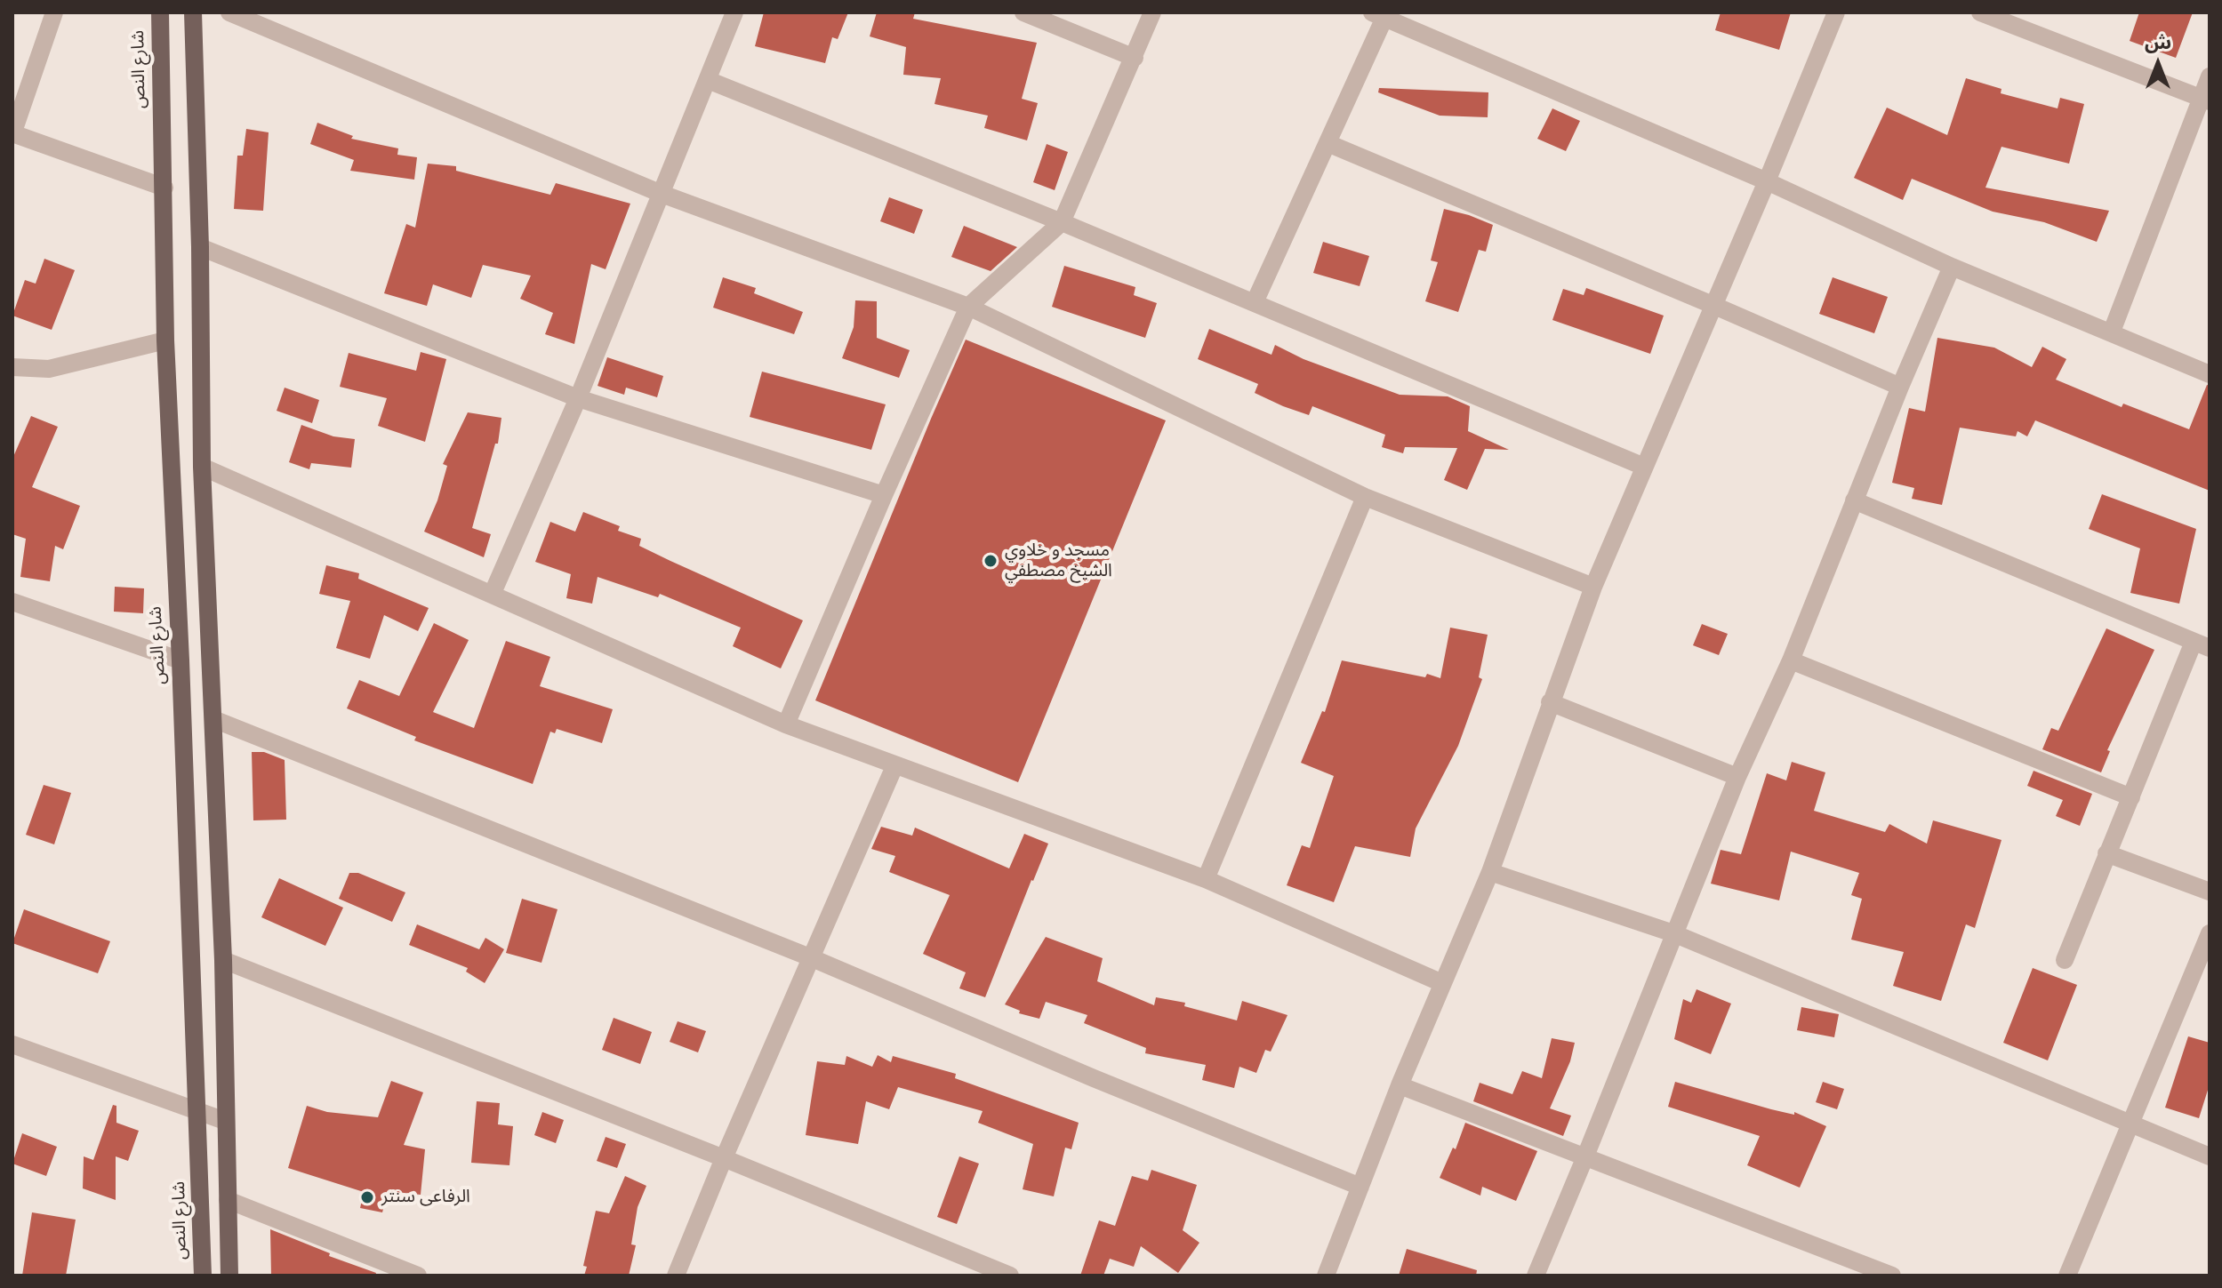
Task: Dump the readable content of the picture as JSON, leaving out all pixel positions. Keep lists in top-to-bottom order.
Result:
{
  "streets": {
    "main road": ["شارع النص"]
  },
  "places": ["مسجد و خلاوي الشيخ مصطفي", "الرفاعى سنتر"],
  "north": "top"
}
